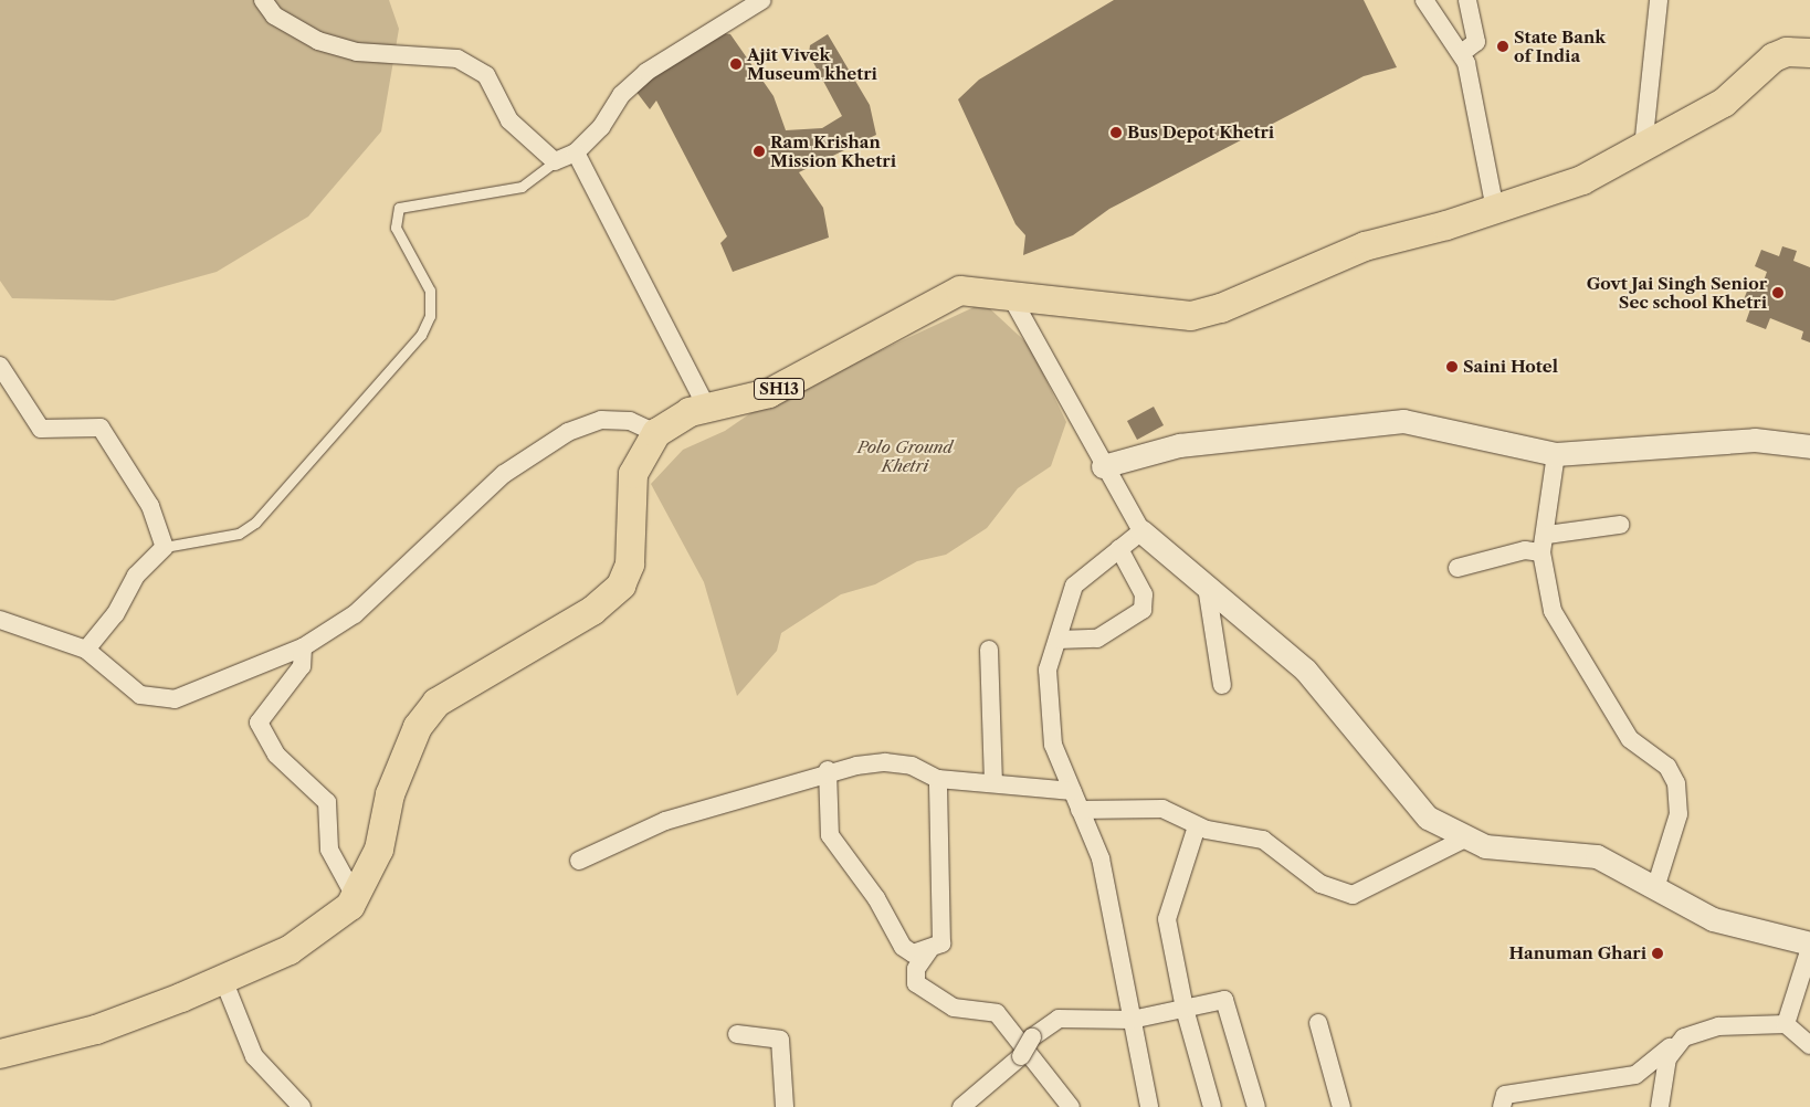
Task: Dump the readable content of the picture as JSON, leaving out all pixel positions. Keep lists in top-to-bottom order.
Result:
{
  "streets": {
    "main road": ["SH13"]
  },
  "parks": ["Polo Ground Khetri"],
  "places": [
    "State Bank of India",
    "Ajit Vivek Museum khetri",
    "Bus Depot Khetri",
    "Ram Krishan Mission Khetri",
    "Govt Jai Singh Senior Sec school Khetri",
    "Saini Hotel",
    "Hanuman Ghari"
  ]
}
